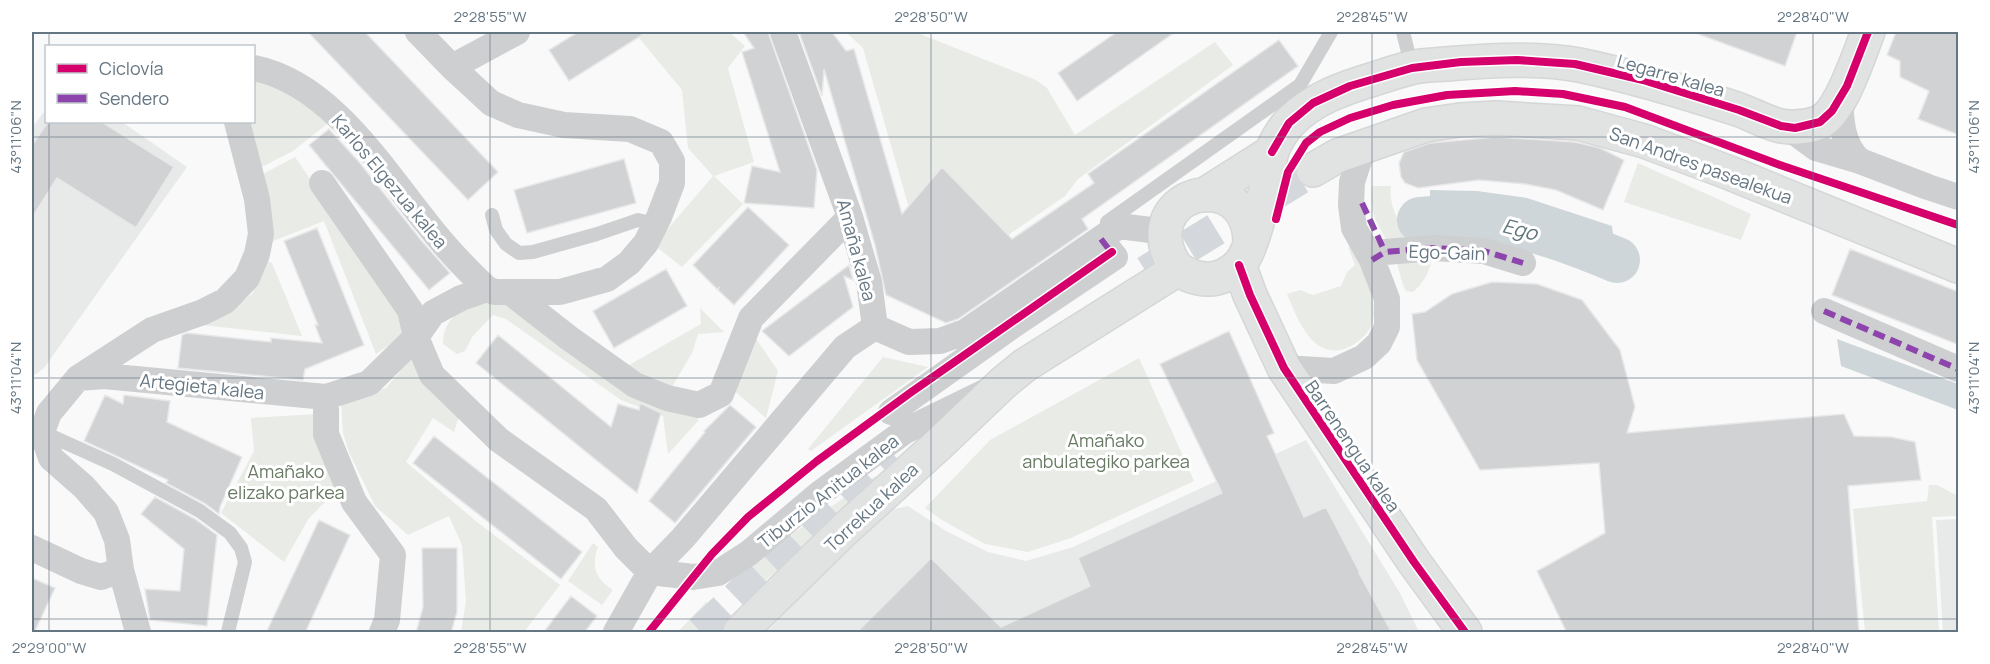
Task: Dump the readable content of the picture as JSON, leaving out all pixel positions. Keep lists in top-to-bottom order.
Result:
{
  "streets": {
    "street": [
      "Legarre kalea",
      "San Andres pasealekua",
      "Karlos Elgezua kalea",
      "Amaña kalea",
      "Ego-Gain",
      "Artegieta kalea",
      "Barrenengua kalea",
      "Tiburzio Anitua kalea",
      "Torrekua kalea"
    ]
  },
  "crossings": [
    ["Karlos Elgezua kalea", "Amaña kalea"],
    ["Amaña kalea", "Barrenengua kalea"],
    ["Amaña kalea", "Torrekua kalea"],
    ["Barrenengua kalea", "Torrekua kalea"],
    ["Tiburzio Anitua kalea", "Torrekua kalea"]
  ],
  "water": ["Ego"],
  "parks": ["Amañako anbulategiko parkea", "Amañako elizako parkea"],
  "legend": ["Ciclovía", "Sendero"],
  "coordinates": [
    "2°28'55\"W",
    "2°28'50\"W",
    "2°28'45\"W",
    "2°28'40\"W",
    "43°11'06\"N",
    "43°11'04\"N",
    "2°29'00\"W"
  ]
}
